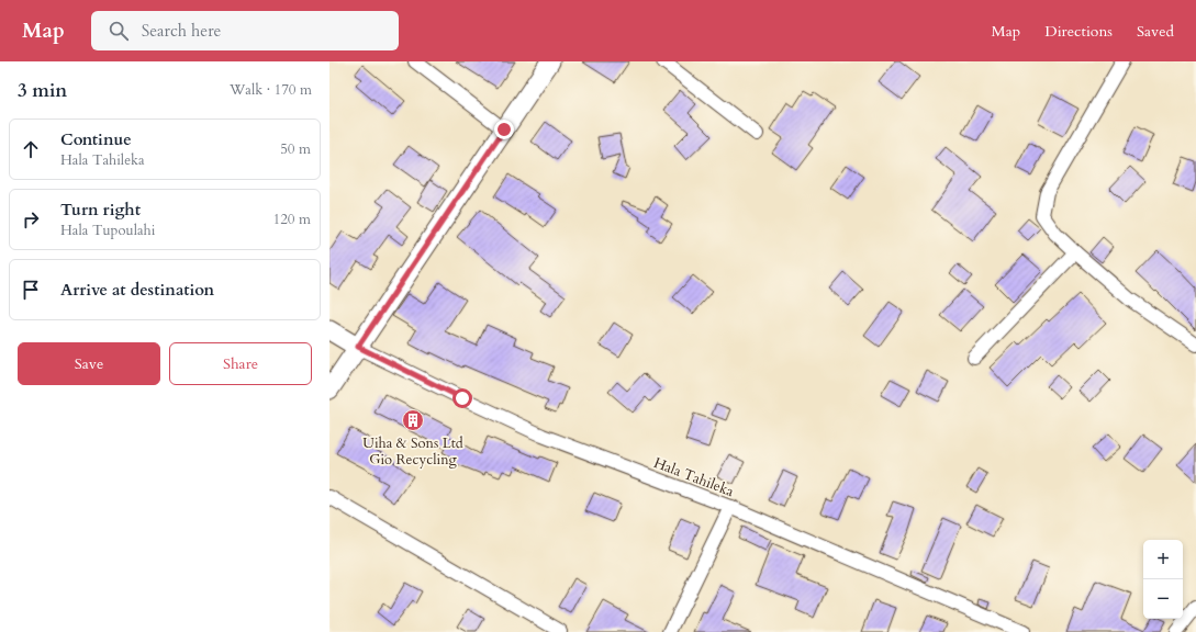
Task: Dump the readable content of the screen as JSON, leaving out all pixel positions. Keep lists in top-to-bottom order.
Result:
{
  "streets": {
    "street": ["Hala Tahileka"]
  },
  "places": {
    "building": ["Uiha & Sons Ltd Gio Recycling"]
  },
  "page": {
    "header": "Map",
    "search": "Search here",
    "nav": ["Map", "Directions", "Saved"],
    "heading": ["3 min", "Walk · 170 m"],
    "list": [
      ["Continue", "Hala Tahileka", "50 m"],
      ["Turn right", "Hala Tupoulahi", "120 m"],
      "Arrive at destination"
    ],
    "buttons": ["Save", "Share"],
    "map_buttons": ["+", "−"]
  }
}
